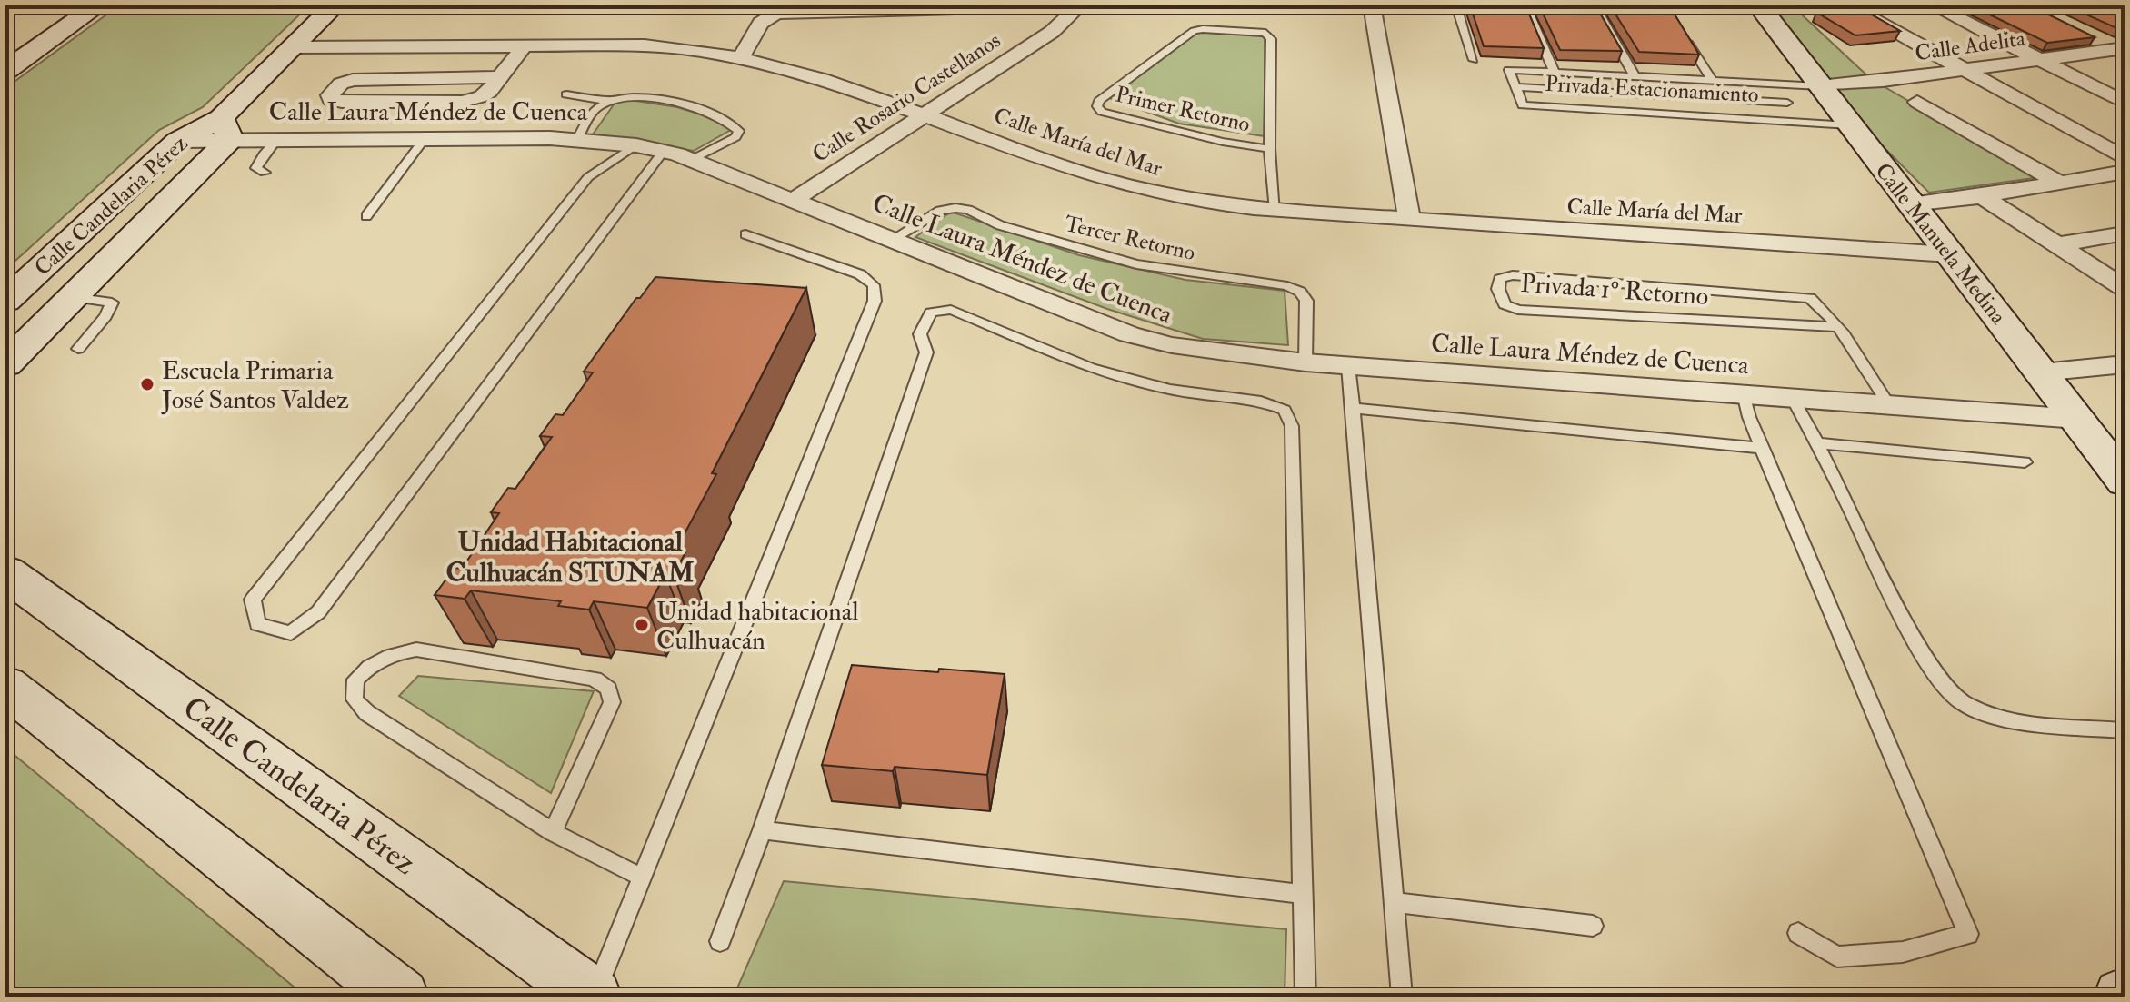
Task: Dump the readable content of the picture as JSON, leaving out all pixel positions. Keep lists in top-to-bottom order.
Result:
{
  "streets": {
    "main road": ["Calle Candelaria Pérez", "Calle Manuela Medina"],
    "street": [
      "Calle Adelita",
      "Calle Rosario Castellanos",
      "Calle Laura Méndez de Cuenca",
      "Calle María del Mar"
    ],
    "lane": [
      "Privada Estacionamiento",
      "Primer Retorno",
      "Tercer Retorno",
      "Privada 1º Retorno"
    ]
  },
  "crossings": [
    ["Calle Adelita", "Privada Estacionamiento"],
    ["Calle Adelita", "Calle Manuela Medina"],
    ["Privada Estacionamiento", "Calle Manuela Medina"],
    ["Calle Rosario Castellanos", "Calle Laura Méndez de Cuenca"],
    ["Calle Rosario Castellanos", "Calle María del Mar"],
    ["Primer Retorno", "Calle María del Mar"],
    ["Calle Laura Méndez de Cuenca", "Calle Candelaria Pérez"],
    ["Calle Laura Méndez de Cuenca", "Tercer Retorno"],
    ["Calle Laura Méndez de Cuenca", "Calle Manuela Medina"],
    ["Calle Laura Méndez de Cuenca", "Privada 1º Retorno"],
    ["Calle María del Mar", "Calle Candelaria Pérez"],
    ["Calle María del Mar", "Calle Manuela Medina"]
  ],
  "districts": ["Unidad Habitacional Culhuacán STUNAM"],
  "places": ["Escuela Primaria José Santos Valdez", "Unidad habitacional Culhuacán"]
}
